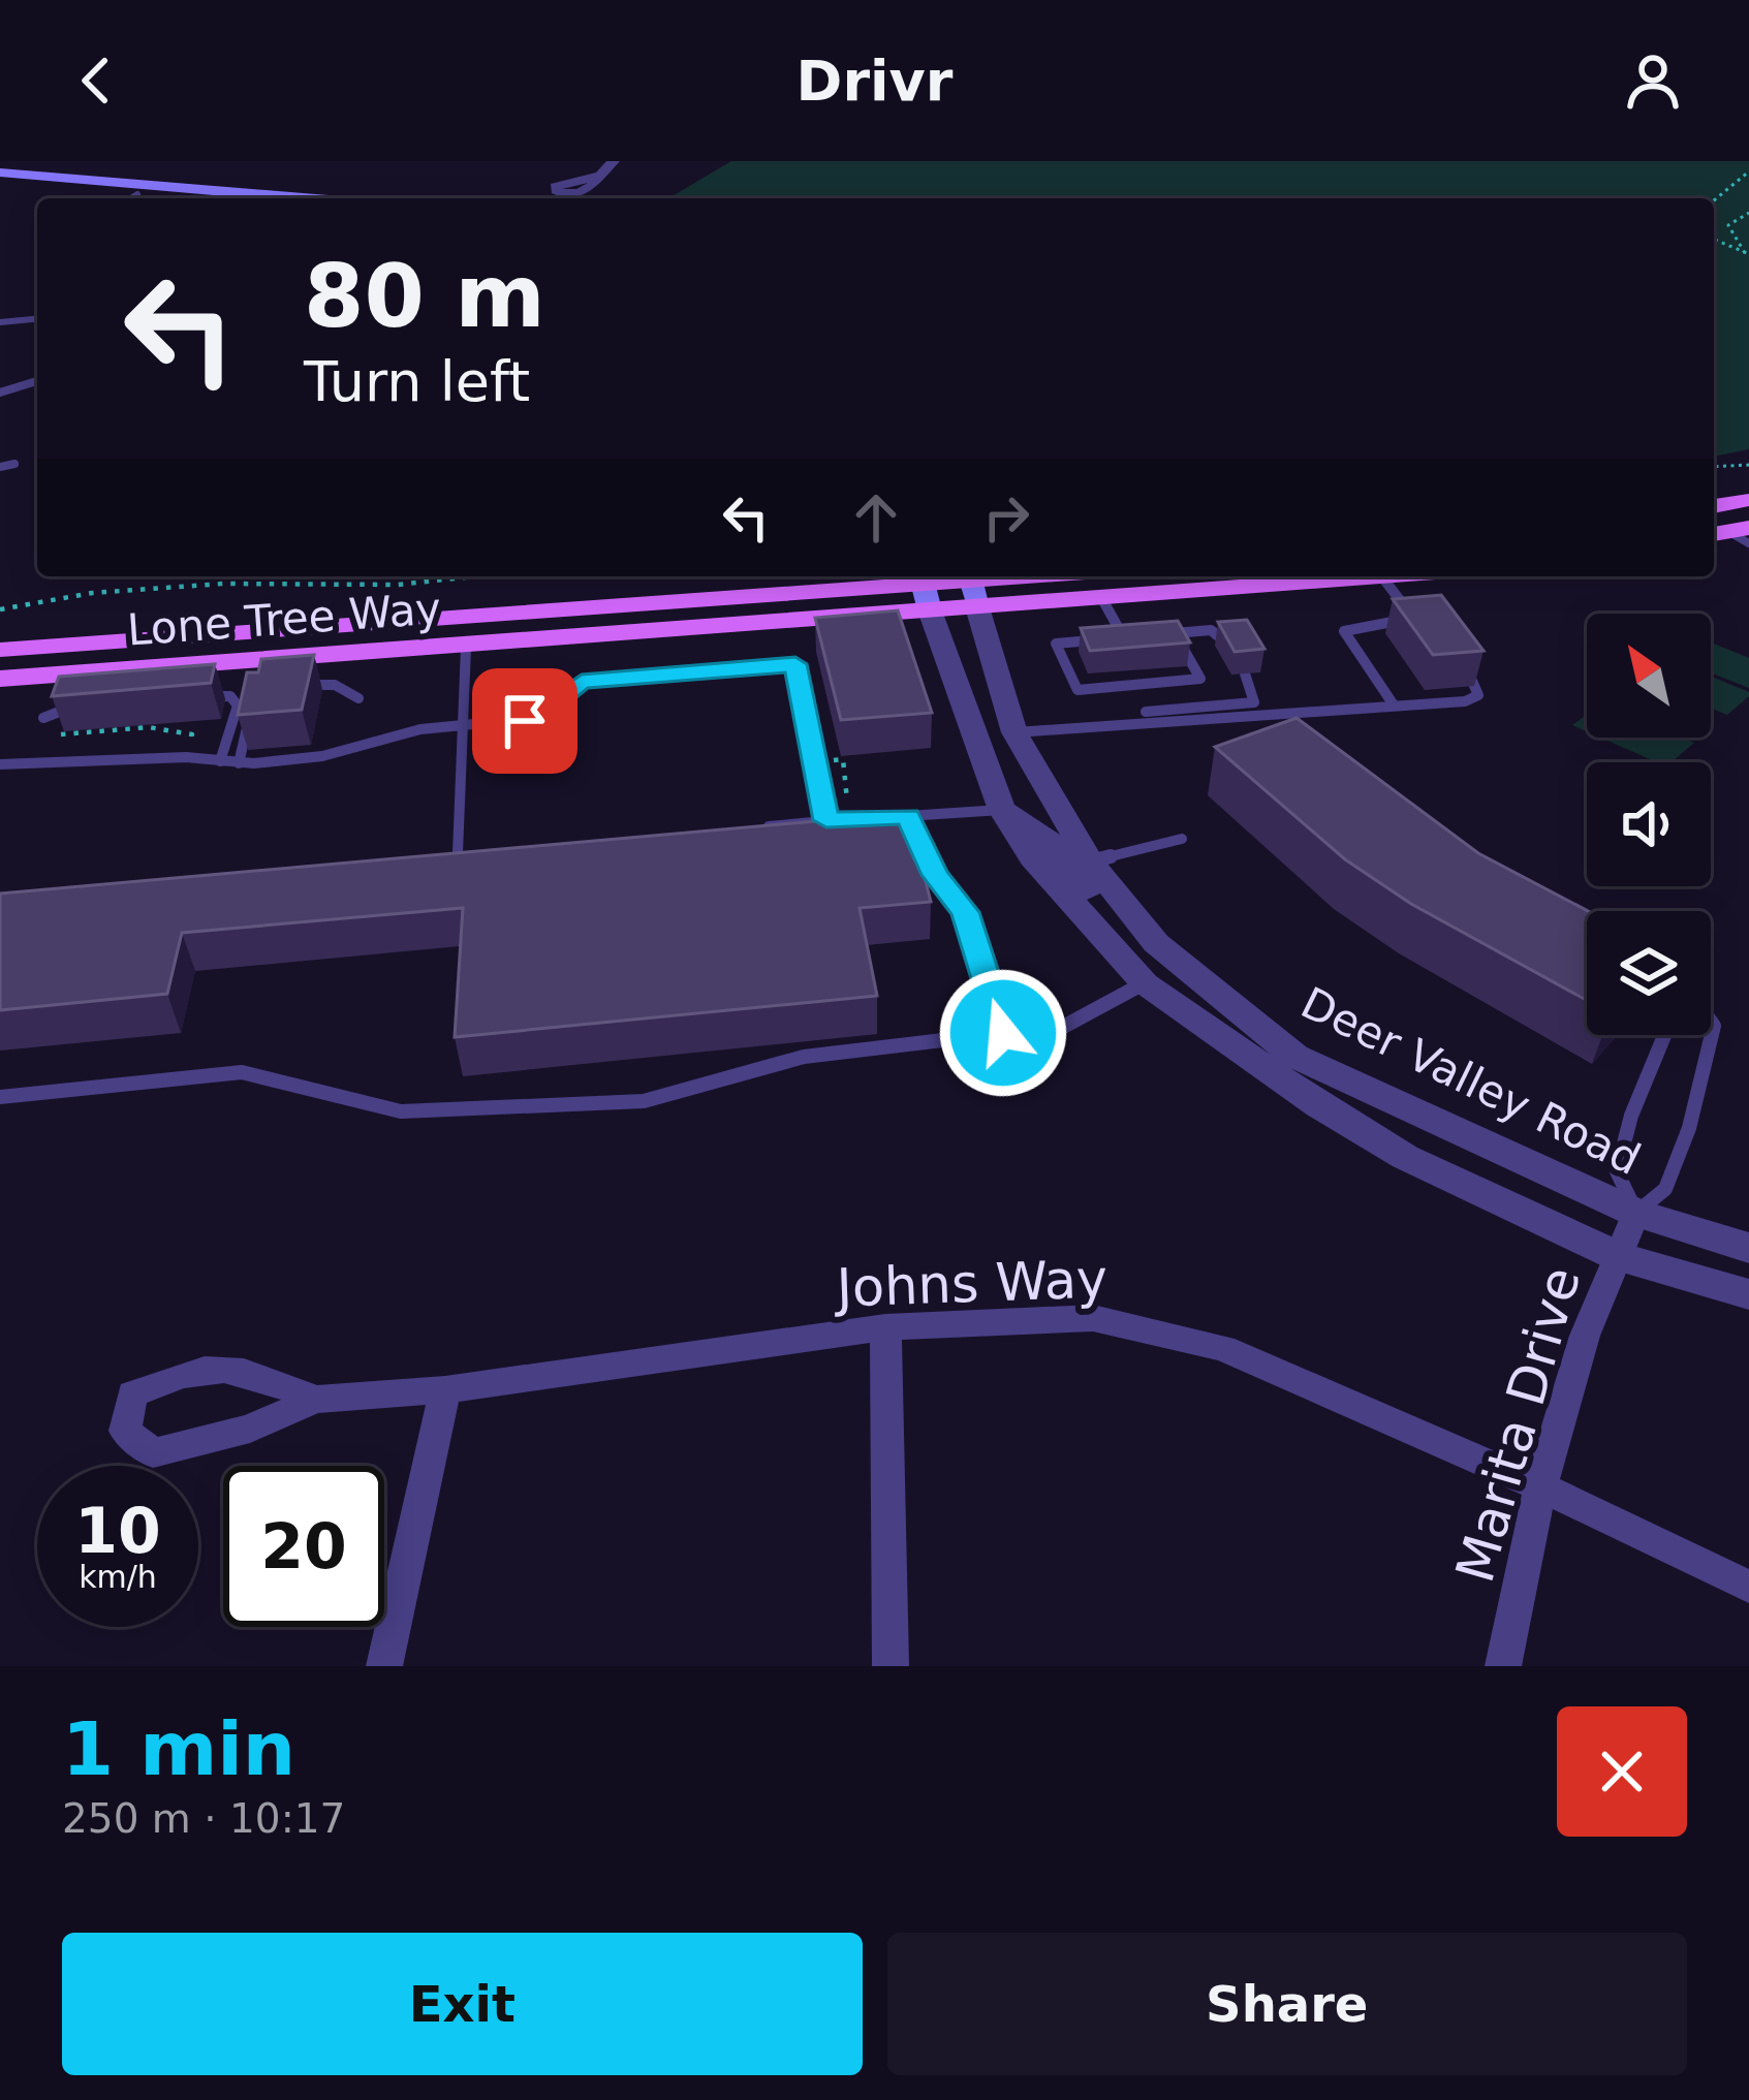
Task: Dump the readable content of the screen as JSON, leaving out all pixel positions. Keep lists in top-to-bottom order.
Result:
{
  "streets": {
    "main road": ["Lone Tree Way"],
    "street": ["Deer Valley Road", "Johns Way", "Marita Drive"]
  },
  "crossings": [
    ["Lone Tree Way", "Deer Valley Road"],
    ["Deer Valley Road", "Marita Drive"],
    ["Johns Way", "Marita Drive"]
  ],
  "north": "top left",
  "page": {
    "header": "Drivr",
    "turn": ["80 m", "Turn left"],
    "speed": "10 km/h",
    "limit": "20",
    "heading": ["1 min", "250 m · 10:17"],
    "buttons": ["Exit", "Share"]
  }
}
